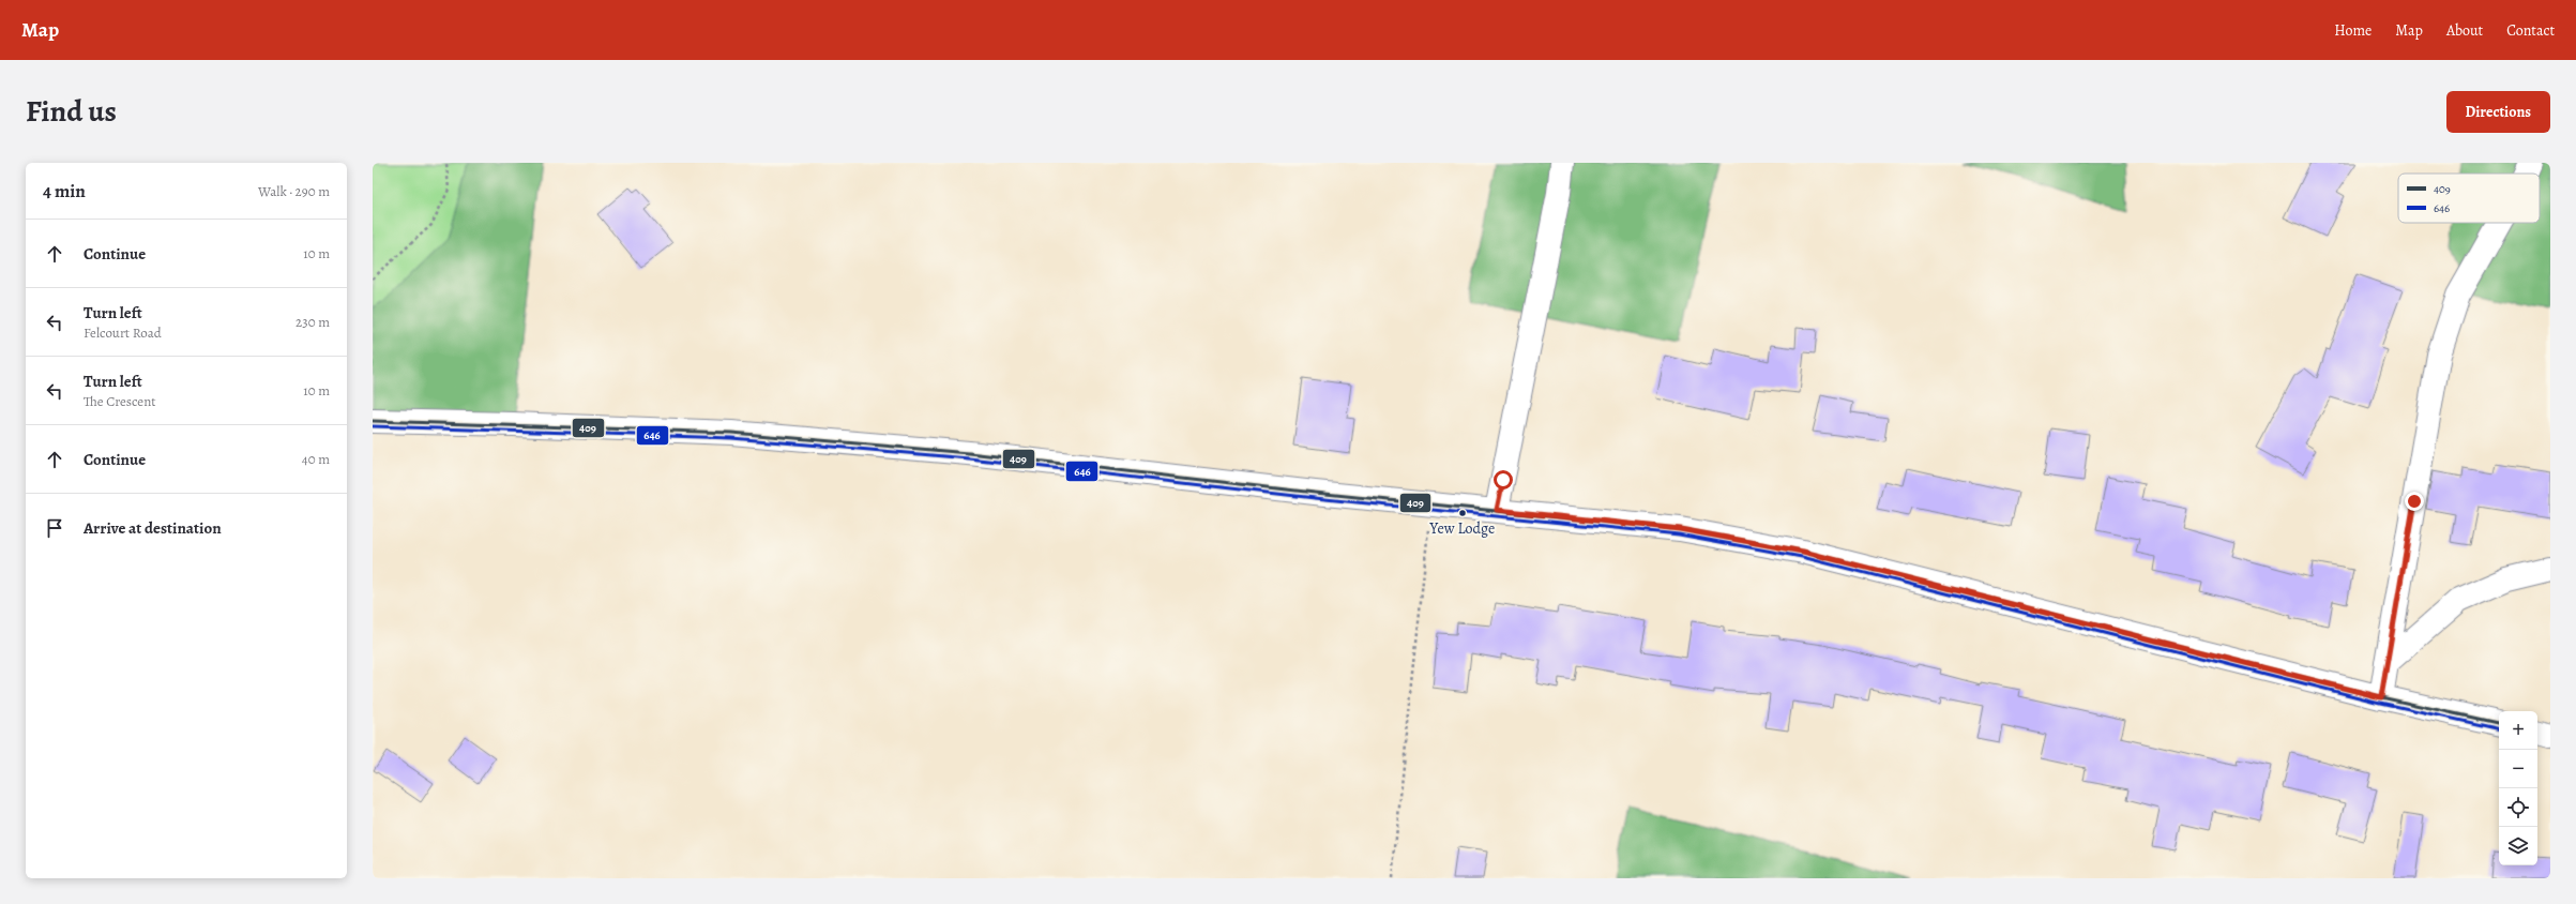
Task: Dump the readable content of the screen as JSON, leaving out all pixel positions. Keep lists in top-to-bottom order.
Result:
{
  "places": ["Yew Lodge"],
  "lines": ["transit line 409", "transit line 646"],
  "legend": ["409", "646"],
  "page": {
    "header": "Map",
    "nav": [
      "Home",
      "Map",
      "About",
      "Contact"
    ],
    "title": "Find us",
    "buttons": "Directions",
    "heading": ["4 min", "Walk · 290 m"],
    "list": [
      ["Continue", "10 m"],
      ["Turn left", "Felcourt Road", "230 m"],
      ["Turn left", "The Crescent", "10 m"],
      ["Continue", "40 m"],
      "Arrive at destination"
    ],
    "map_buttons": ["+", "−"]
  }
}
